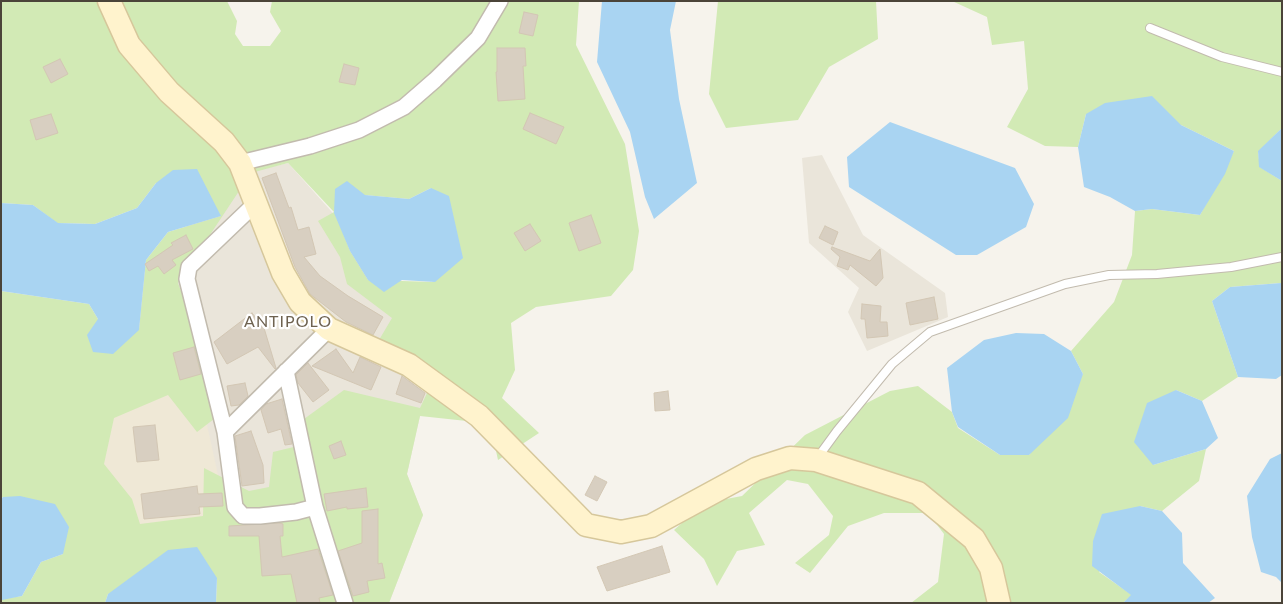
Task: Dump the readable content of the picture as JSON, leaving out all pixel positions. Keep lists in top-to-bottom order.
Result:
{
  "districts": ["ANTIPOLO"]
}
